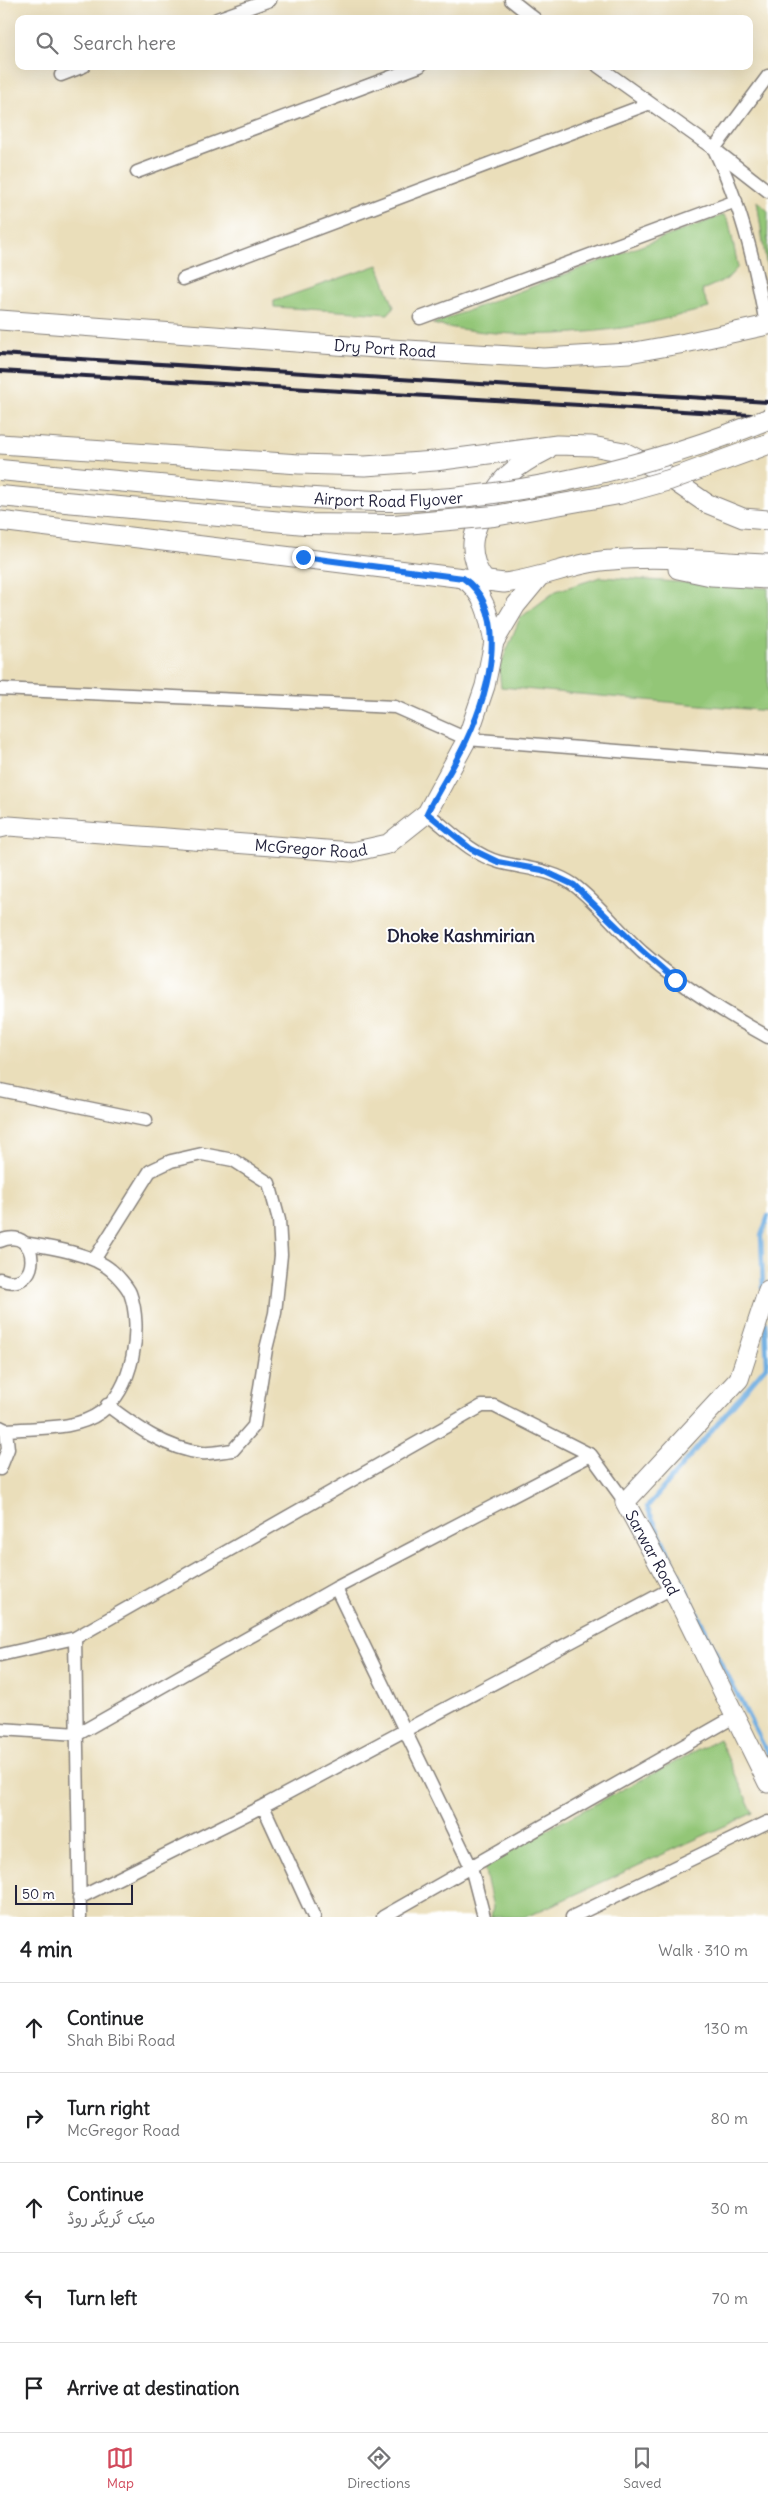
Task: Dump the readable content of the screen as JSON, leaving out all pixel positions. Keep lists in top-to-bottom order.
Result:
{
  "streets": {
    "main road": ["Airport Road Flyover"],
    "street": ["Dry Port Road", "McGregor Road", "Sarwar Road"]
  },
  "districts": ["Dhoke Kashmirian"],
  "scale_bar": "50 m",
  "page": {
    "search": "Search here",
    "scale": "50 m",
    "heading": ["4 min", "Walk · 310 m"],
    "list": [
      ["Continue", "Shah Bibi Road", "130 m"],
      ["Turn right", "McGregor Road", "80 m"],
      ["Continue", "میک گریگر روڈ", "30 m"],
      ["Turn left", "70 m"],
      "Arrive at destination"
    ],
    "nav": ["Map", "Directions", "Saved"]
  }
}
